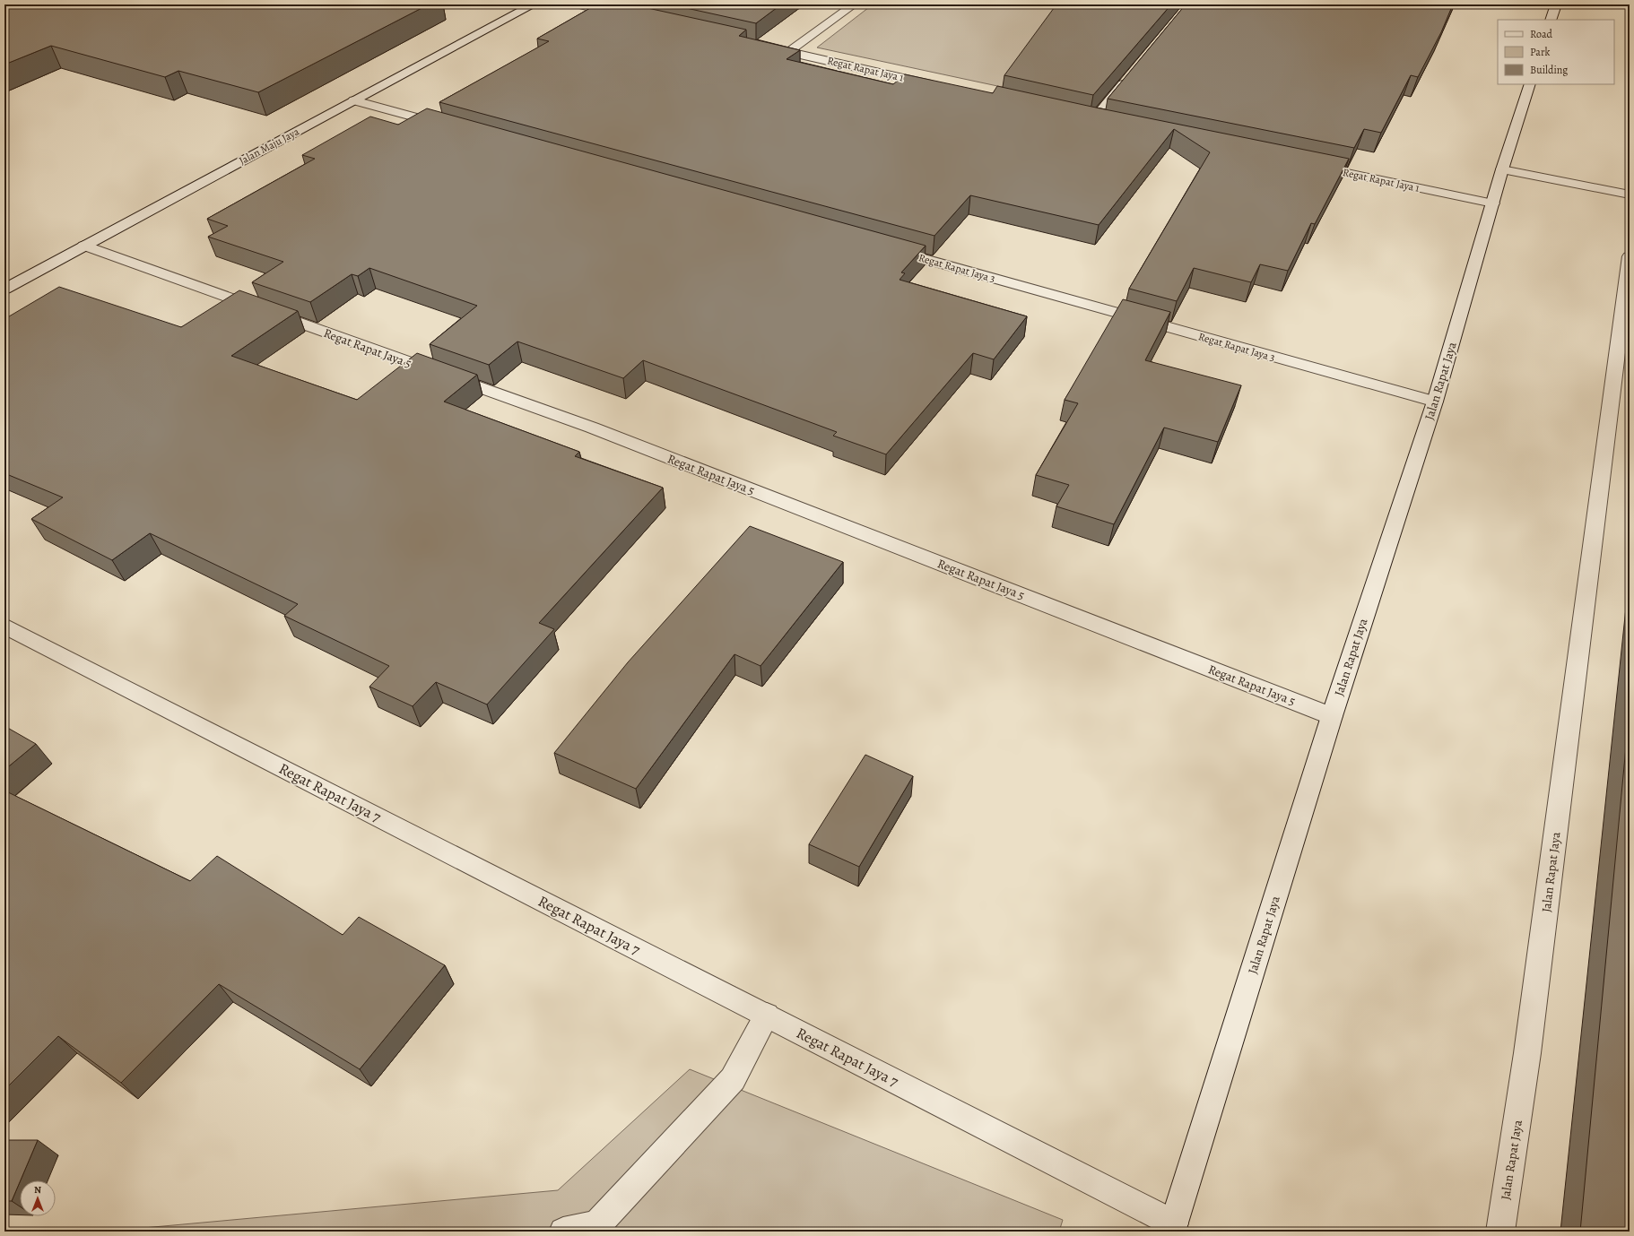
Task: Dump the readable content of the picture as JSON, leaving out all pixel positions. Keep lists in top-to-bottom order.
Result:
{
  "streets": {
    "street": [
      "Regat Rapat Jaya 1",
      "Jalan Maju Jaya",
      "Regat Rapat Jaya 3",
      "Regat Rapat Jaya 5",
      "Jalan Rapat Jaya",
      "Regat Rapat Jaya 7"
    ]
  },
  "crossings": [
    ["Regat Rapat Jaya 1", "Jalan Rapat Jaya"],
    ["Jalan Maju Jaya", "Regat Rapat Jaya 5"],
    ["Regat Rapat Jaya 3", "Jalan Rapat Jaya"],
    ["Regat Rapat Jaya 5", "Jalan Rapat Jaya"],
    ["Jalan Rapat Jaya", "Regat Rapat Jaya 7"]
  ],
  "legend": ["Road", "Park", "Building"],
  "north": "top"
}
